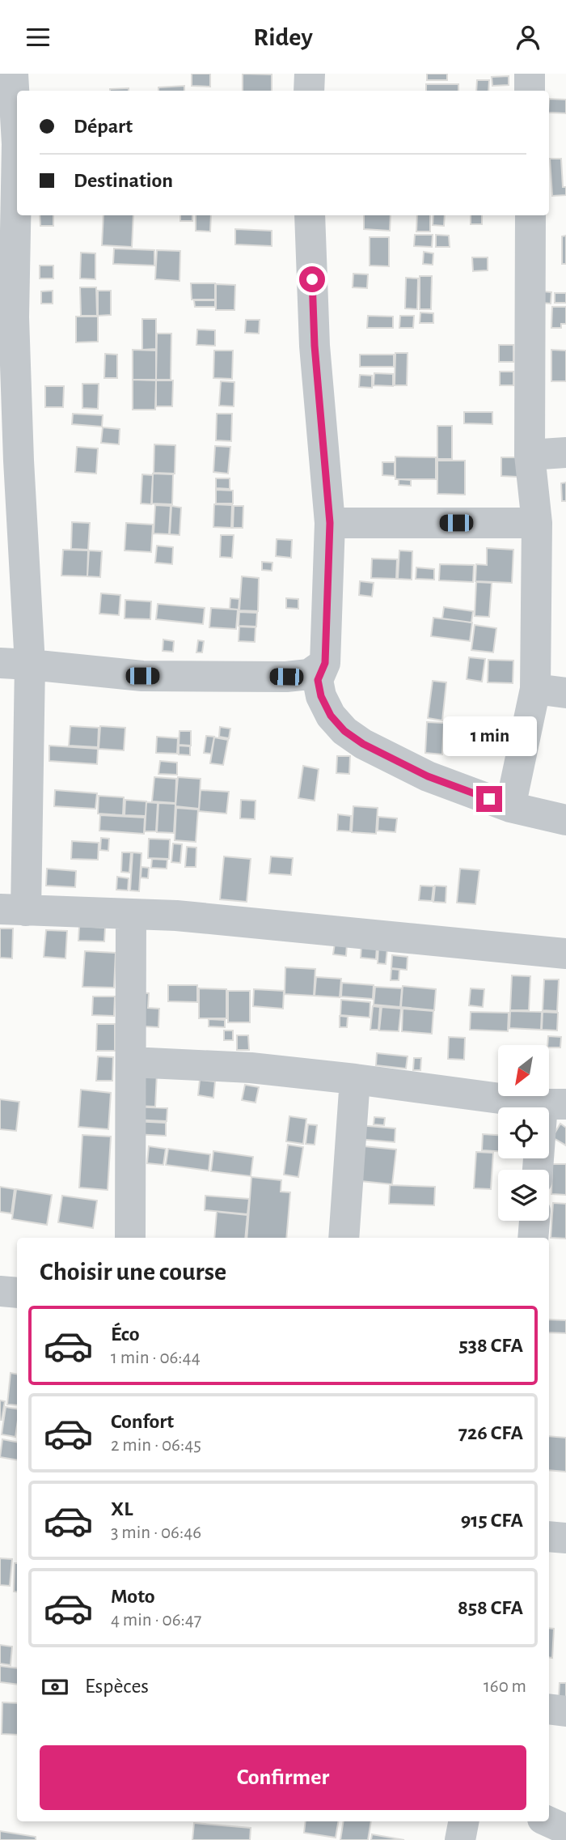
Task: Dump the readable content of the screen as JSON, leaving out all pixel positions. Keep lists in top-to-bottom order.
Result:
{
  "north": "bottom left",
  "page": {
    "header": "Ridey",
    "banner": ["Départ", "Destination"],
    "bubble": "1 min",
    "heading": "Choisir une course",
    "list": [
      {
        "name": "Éco",
        "note": "1 min · 06:44",
        "value": "538 CFA"
      },
      {
        "name": "Confort",
        "note": "2 min · 06:45",
        "value": "726 CFA"
      },
      {
        "name": "XL",
        "note": "3 min · 06:46",
        "value": "915 CFA"
      },
      {
        "name": "Moto",
        "note": "4 min · 06:47",
        "value": "858 CFA"
      }
    ],
    "pay": ["Espèces", "160 m"],
    "buttons": "Confirmer"
  }
}
